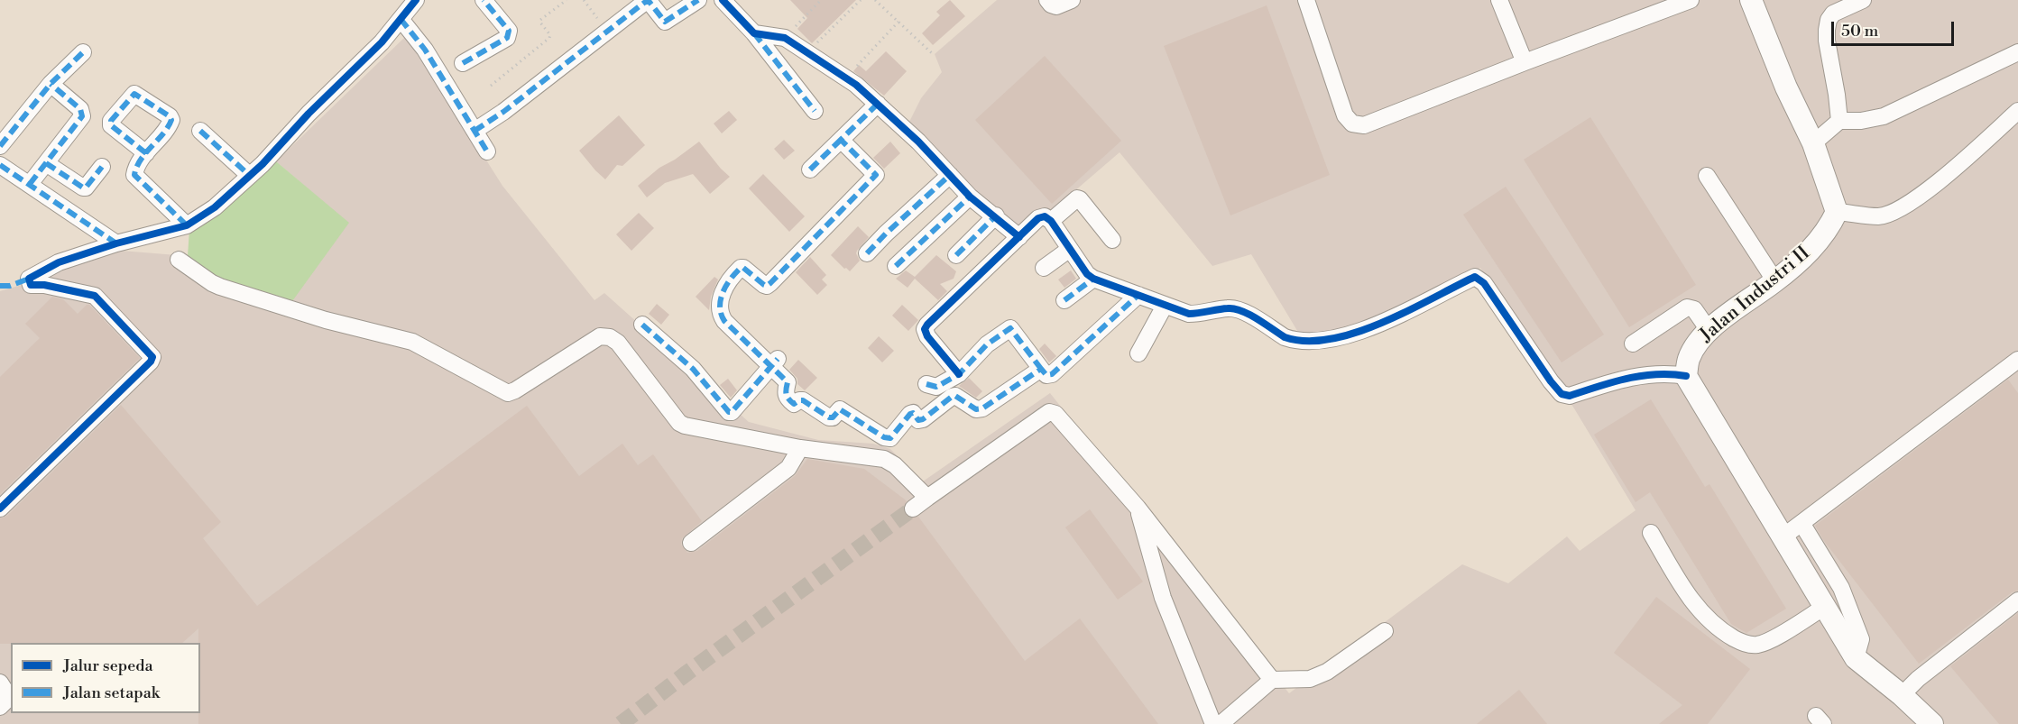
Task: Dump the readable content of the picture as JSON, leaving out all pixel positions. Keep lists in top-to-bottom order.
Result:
{
  "streets": {
    "main road": ["Jalan Industri II"]
  },
  "legend": ["Jalur sepeda", "Jalan setapak"],
  "scale_bar": "50 m"
}
